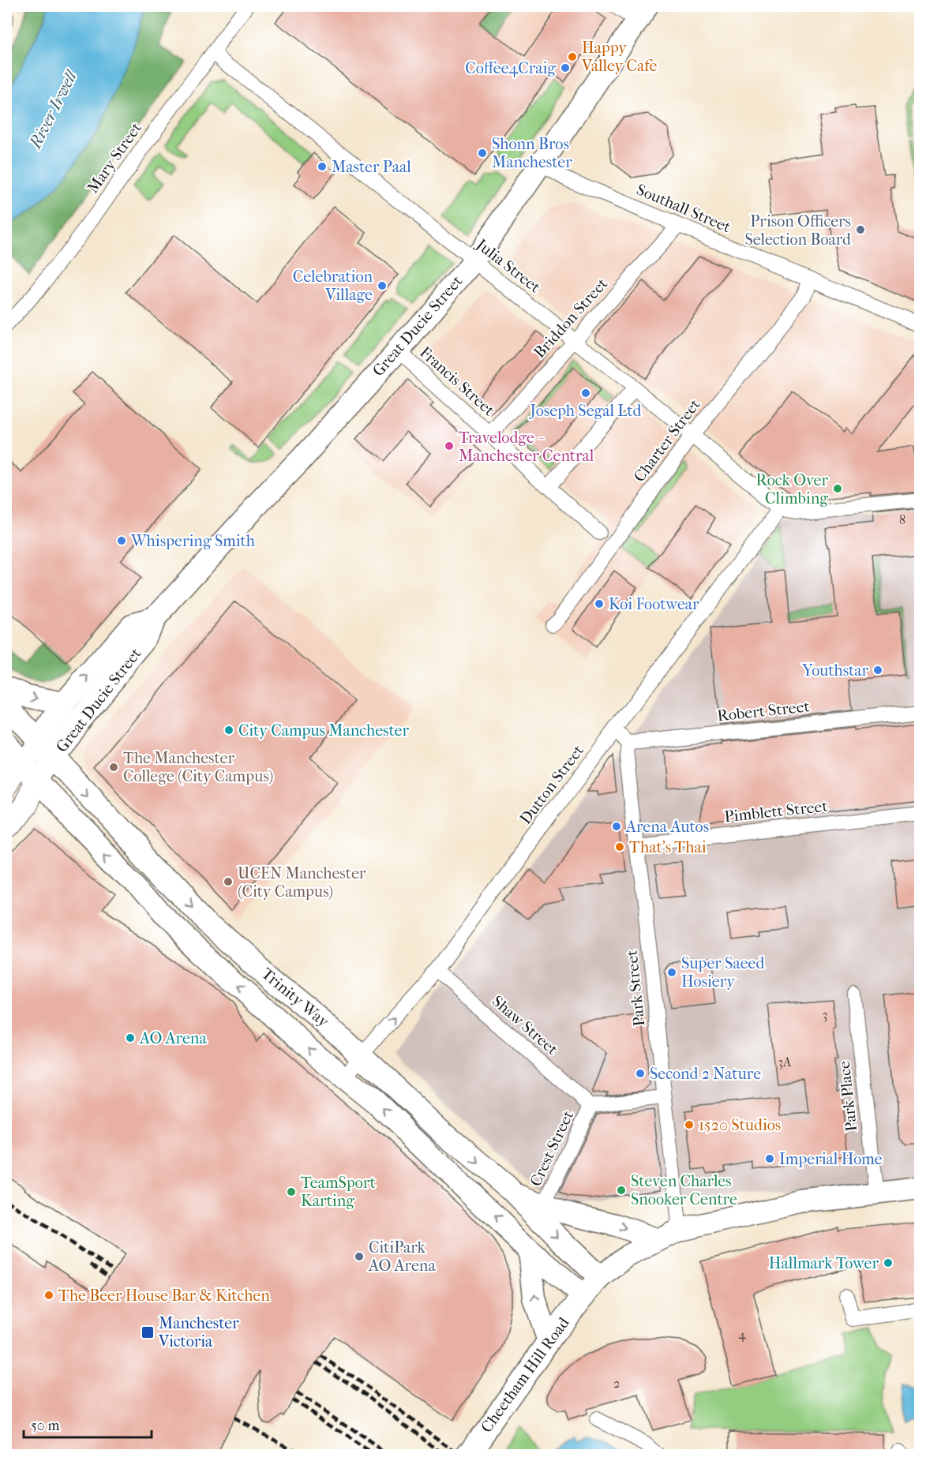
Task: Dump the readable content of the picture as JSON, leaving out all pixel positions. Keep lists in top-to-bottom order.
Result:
{
  "streets": {
    "highway": ["Great Ducie Street", "Trinity Way", "Cheetham Hill Road"],
    "street": [
      "Mary Street",
      "Southall Street",
      "Julia Street",
      "Briddon Street",
      "Francis Street",
      "Charter Street",
      "Robert Street",
      "Dutton Street",
      "Pimblett Street",
      "Park Street",
      "Shaw Street",
      "Park Place",
      "Crest Street"
    ]
  },
  "crossings": [
    ["Mary Street", "Julia Street"],
    ["Southall Street", "Briddon Street"],
    ["Southall Street", "Great Ducie Street"],
    ["Southall Street", "Charter Street"],
    ["Julia Street", "Briddon Street"],
    ["Julia Street", "Great Ducie Street"],
    ["Julia Street", "Charter Street"],
    ["Julia Street", "Dutton Street"],
    ["Briddon Street", "Francis Street"],
    ["Great Ducie Street", "Francis Street"],
    ["Great Ducie Street", "Trinity Way"],
    ["Robert Street", "Park Street"],
    ["Dutton Street", "Trinity Way"],
    ["Dutton Street", "Shaw Street"],
    ["Pimblett Street", "Park Street"],
    ["Park Street", "Cheetham Hill Road"],
    ["Trinity Way", "Cheetham Hill Road"],
    ["Shaw Street", "Crest Street"],
    ["Park Place", "Cheetham Hill Road"]
  ],
  "water": ["River Irwell"],
  "places": {
    "other": [
      "Happy Valley Cafe",
      "Coffee4Craig",
      "Shonn Bros Manchester",
      "Master Paal",
      "Prison Officers Selection Board",
      "Celebration Village",
      "Joseph Segal Ltd",
      "Travelodge - Manchester Central",
      "Rock Over Climbing",
      "Whispering Smith",
      "Koi Footwear",
      "Youthstar",
      "City Campus Manchester",
      "The Manchester College (City Campus)",
      "Arena Autos",
      "That’s Thai",
      "UCEN Manchester (City Campus)",
      "Super Saeed Hosiery",
      "AO Arena",
      "Second 2 Nature",
      "1520 Studios",
      "Imperial Home",
      "Steven Charles Snooker Centre",
      "TeamSport Karting",
      "CitiPark AO Arena",
      "Hallmark Tower",
      "The Beer House Bar & Kitchen"
    ],
    "transit": ["Manchester Victoria"]
  },
  "house_numbers": [
    "8",
    "3",
    "3A",
    "4",
    "2"
  ],
  "scale_bar": "50 m"
}
